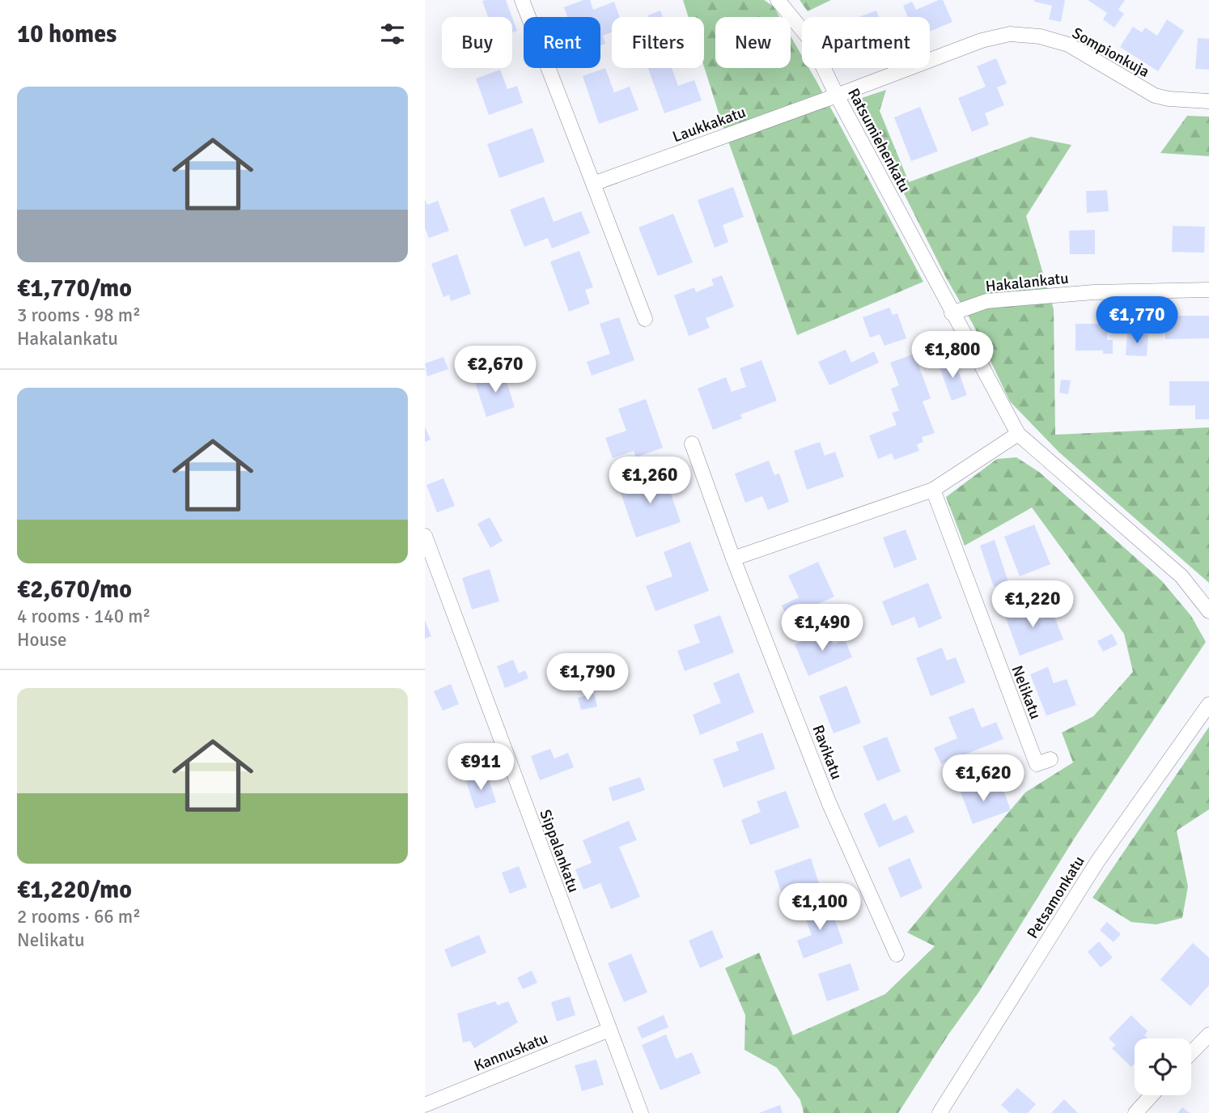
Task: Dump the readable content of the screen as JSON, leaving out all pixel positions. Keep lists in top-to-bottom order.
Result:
{
  "streets": {
    "street": [
      "Sompionkuja",
      "Laukkakatu",
      "Ratsumiehenkatu",
      "Hakalankatu",
      "Nelikatu",
      "Ravikatu",
      "Sippalankatu",
      "Petsamonkatu",
      "Kannuskatu"
    ]
  },
  "crossings": [
    ["Sompionkuja", "Laukkakatu"],
    ["Sompionkuja", "Ratsumiehenkatu"],
    ["Laukkakatu", "Ratsumiehenkatu"],
    ["Ratsumiehenkatu", "Hakalankatu"],
    ["Sippalankatu", "Kannuskatu"]
  ],
  "page": {
    "heading": "10 homes",
    "chip": [
      "Buy",
      "Rent",
      "Filters",
      "New",
      "Apartment"
    ],
    "list": [
      {
        "name": "€1,770/mo",
        "note": "3 rooms · 98 m² · Hakalankatu"
      },
      {
        "name": "€2,670/mo",
        "note": "4 rooms · 140 m² · House"
      },
      {
        "name": "€1,220/mo",
        "note": "2 rooms · 66 m² · Nelikatu"
      }
    ],
    "price": [
      "€1,770",
      "€1,800",
      "€2,670",
      "€1,260",
      "€1,220",
      "€1,490",
      "€1,790",
      "€911",
      "€1,620",
      "€1,100"
    ]
  }
}
